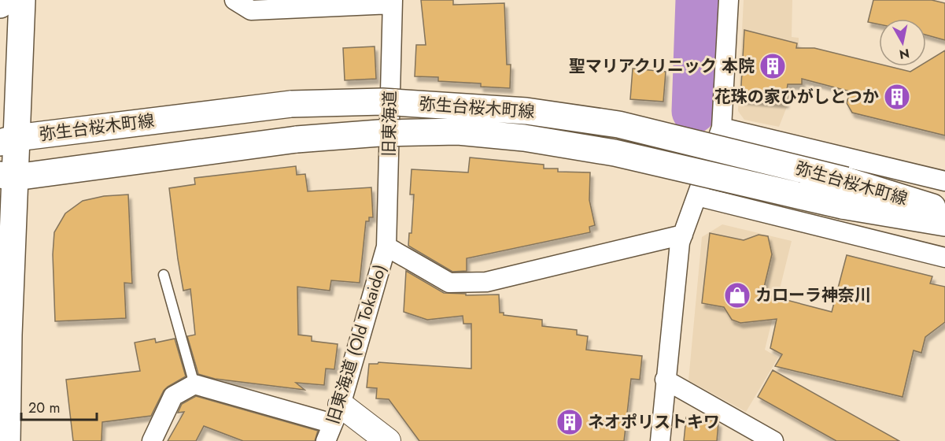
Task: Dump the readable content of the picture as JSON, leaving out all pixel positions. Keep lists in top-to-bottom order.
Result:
{
  "streets": {
    "main road": ["弥生台桜木町線"],
    "street": ["旧東海道", "旧東海道 (Old Tokaido)"]
  },
  "crossings": [
    ["旧東海道", "旧東海道 (Old Tokaido)"]
  ],
  "places": {
    "building": ["聖マリアクリニック 本院", "花珠の家ひがしとつか", "ネオポリストキワ"],
    "shop": ["カローラ神奈川"]
  },
  "scale_bar": "20 m",
  "north": "bottom"
}
